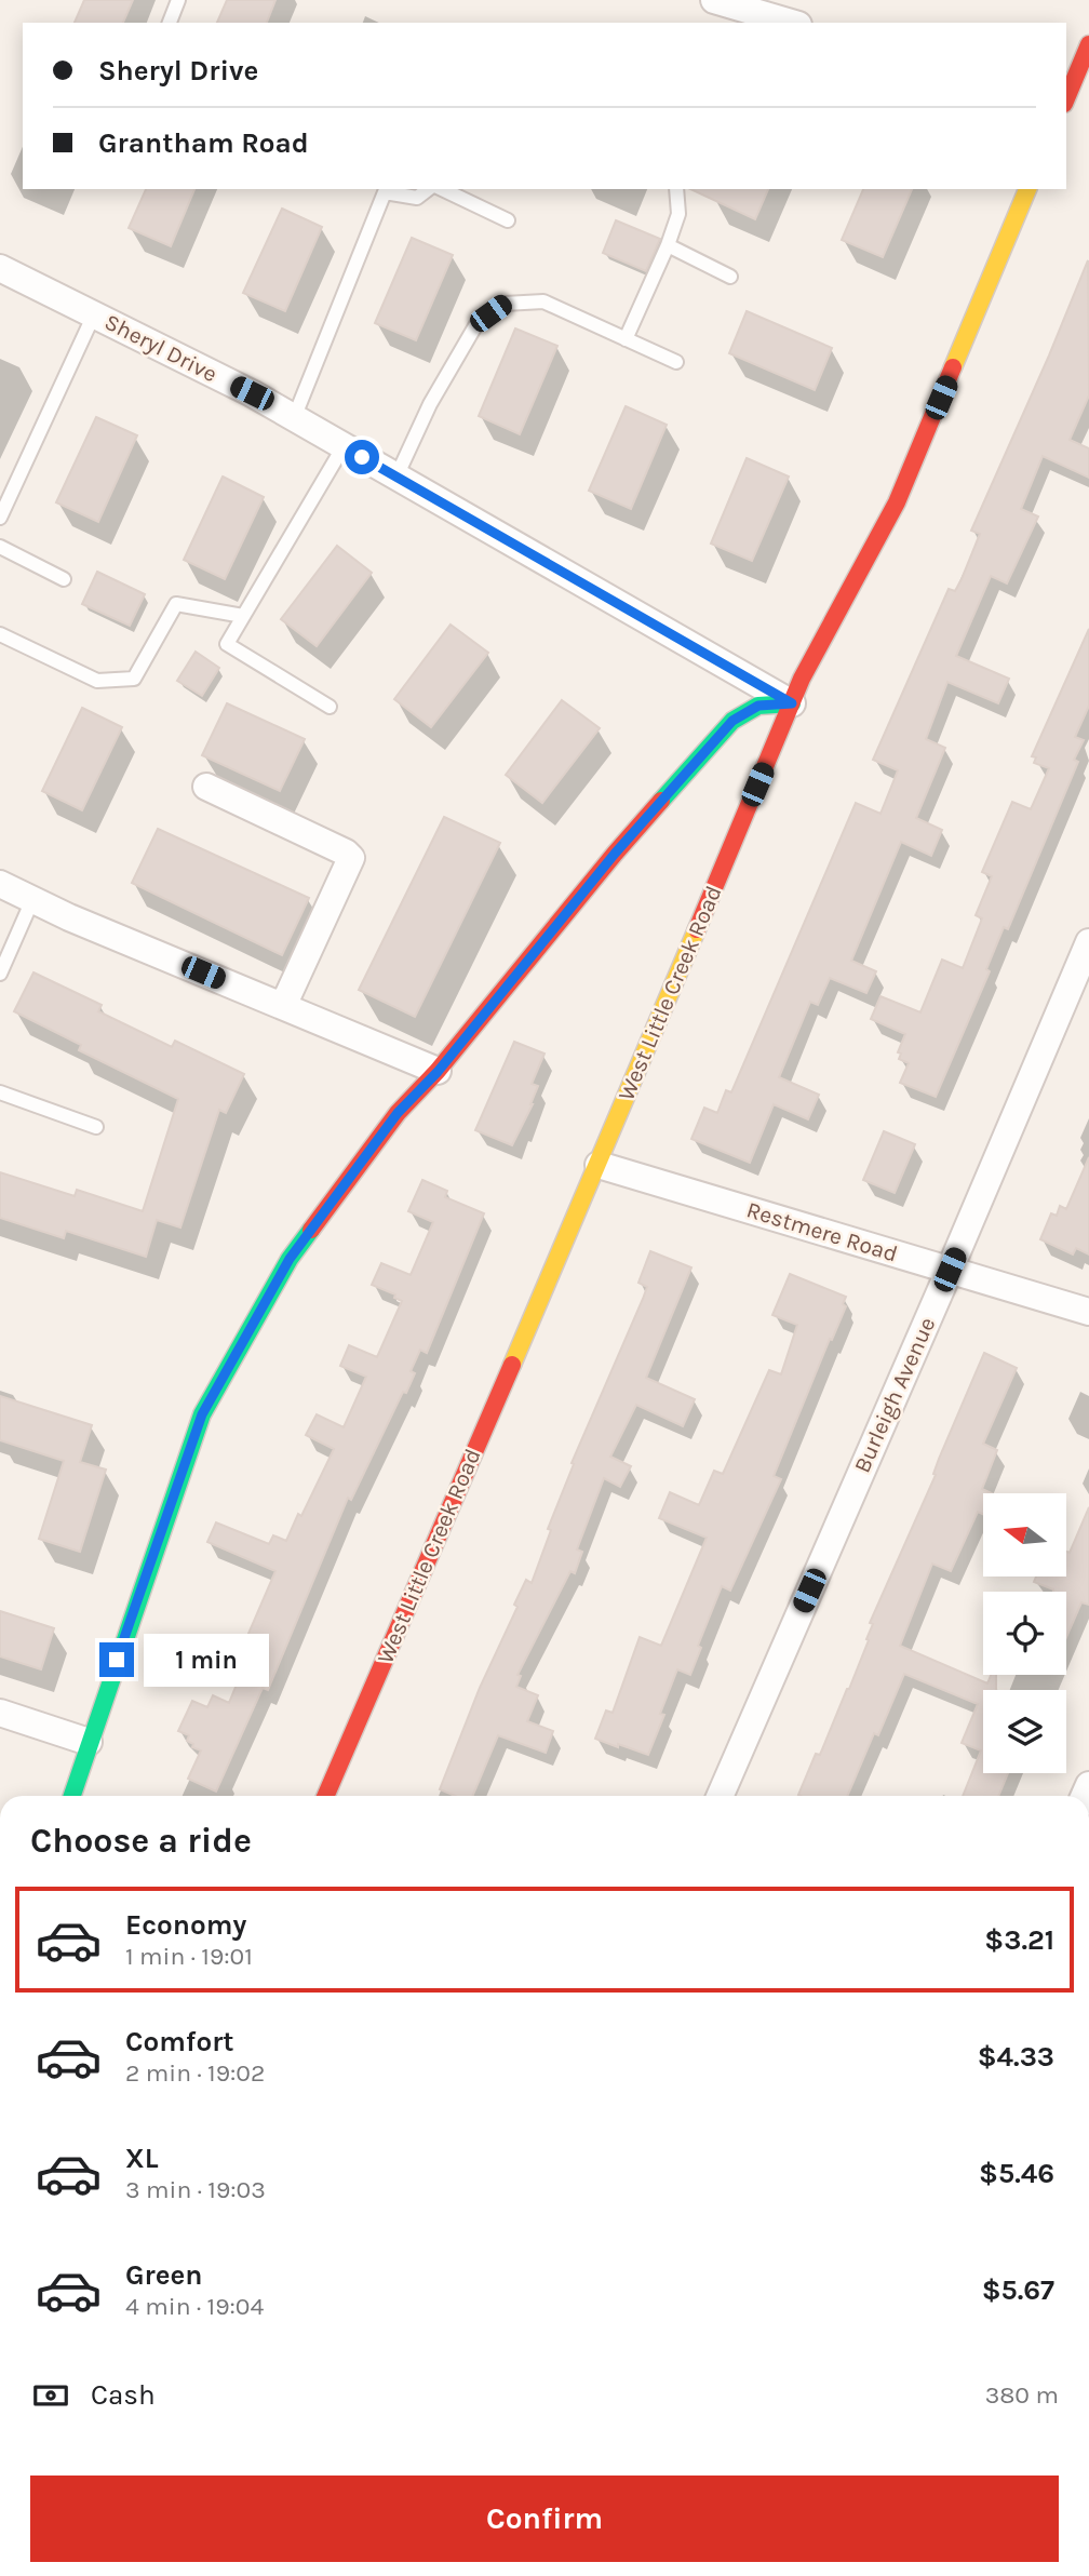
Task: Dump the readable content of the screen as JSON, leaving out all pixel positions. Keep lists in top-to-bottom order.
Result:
{
  "streets": {
    "main road": ["West Little Creek Road"],
    "street": ["Sheryl Drive", "Restmere Road", "Burleigh Avenue"]
  },
  "crossings": [
    ["Sheryl Drive", "West Little Creek Road"],
    ["West Little Creek Road", "Restmere Road"],
    ["Restmere Road", "Burleigh Avenue"]
  ],
  "north": "left",
  "page": {
    "banner": ["Sheryl Drive", "Grantham Road"],
    "bubble": "1 min",
    "heading": "Choose a ride",
    "list": [
      {
        "name": "Economy",
        "note": "1 min · 19:01",
        "value": "$3.21"
      },
      {
        "name": "Comfort",
        "note": "2 min · 19:02",
        "value": "$4.33"
      },
      {
        "name": "XL",
        "note": "3 min · 19:03",
        "value": "$5.46"
      },
      {
        "name": "Green",
        "note": "4 min · 19:04",
        "value": "$5.67"
      }
    ],
    "pay": ["Cash", "380 m"],
    "buttons": "Confirm"
  }
}
